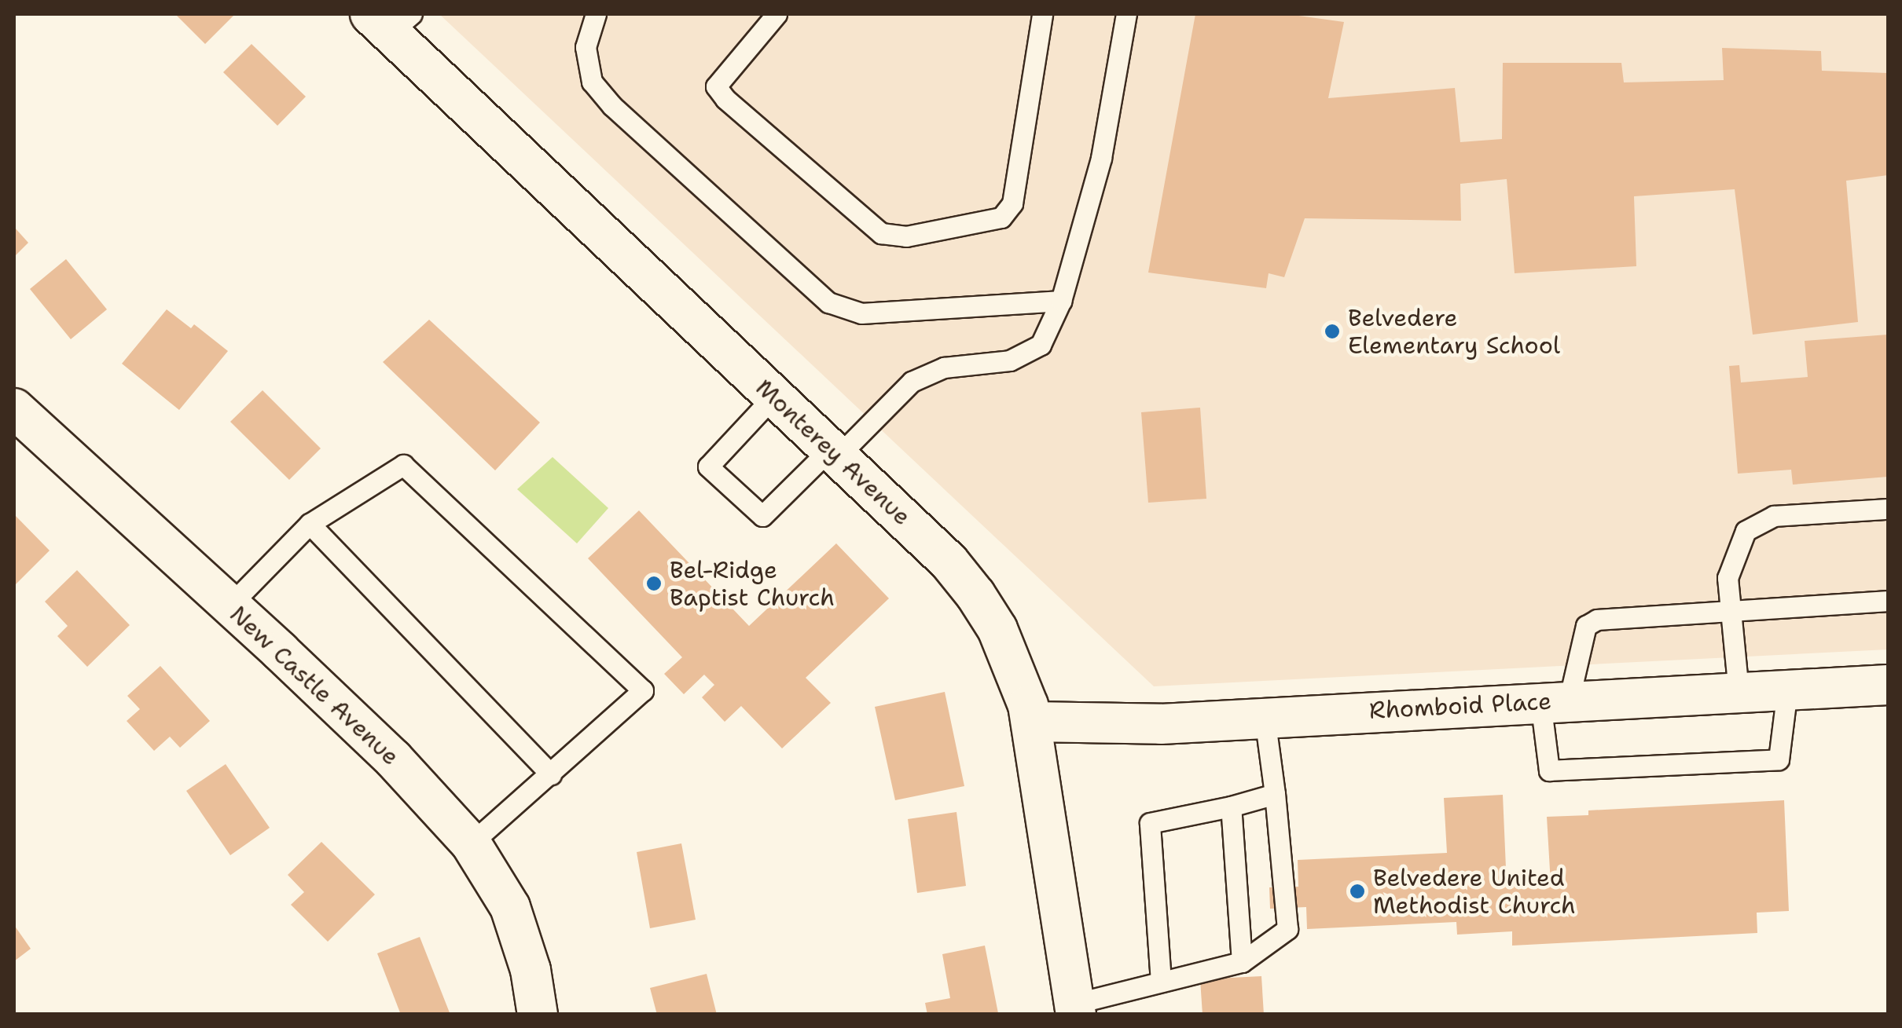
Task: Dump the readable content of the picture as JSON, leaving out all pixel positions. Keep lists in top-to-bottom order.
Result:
{
  "streets": {
    "street": ["Monterey Avenue", "New Castle Avenue", "Rhomboid Place"]
  },
  "crossings": [
    ["Monterey Avenue", "Rhomboid Place"]
  ],
  "places": ["Belvedere Elementary School", "Bel-Ridge Baptist Church", "Belvedere United Methodist Church"]
}
